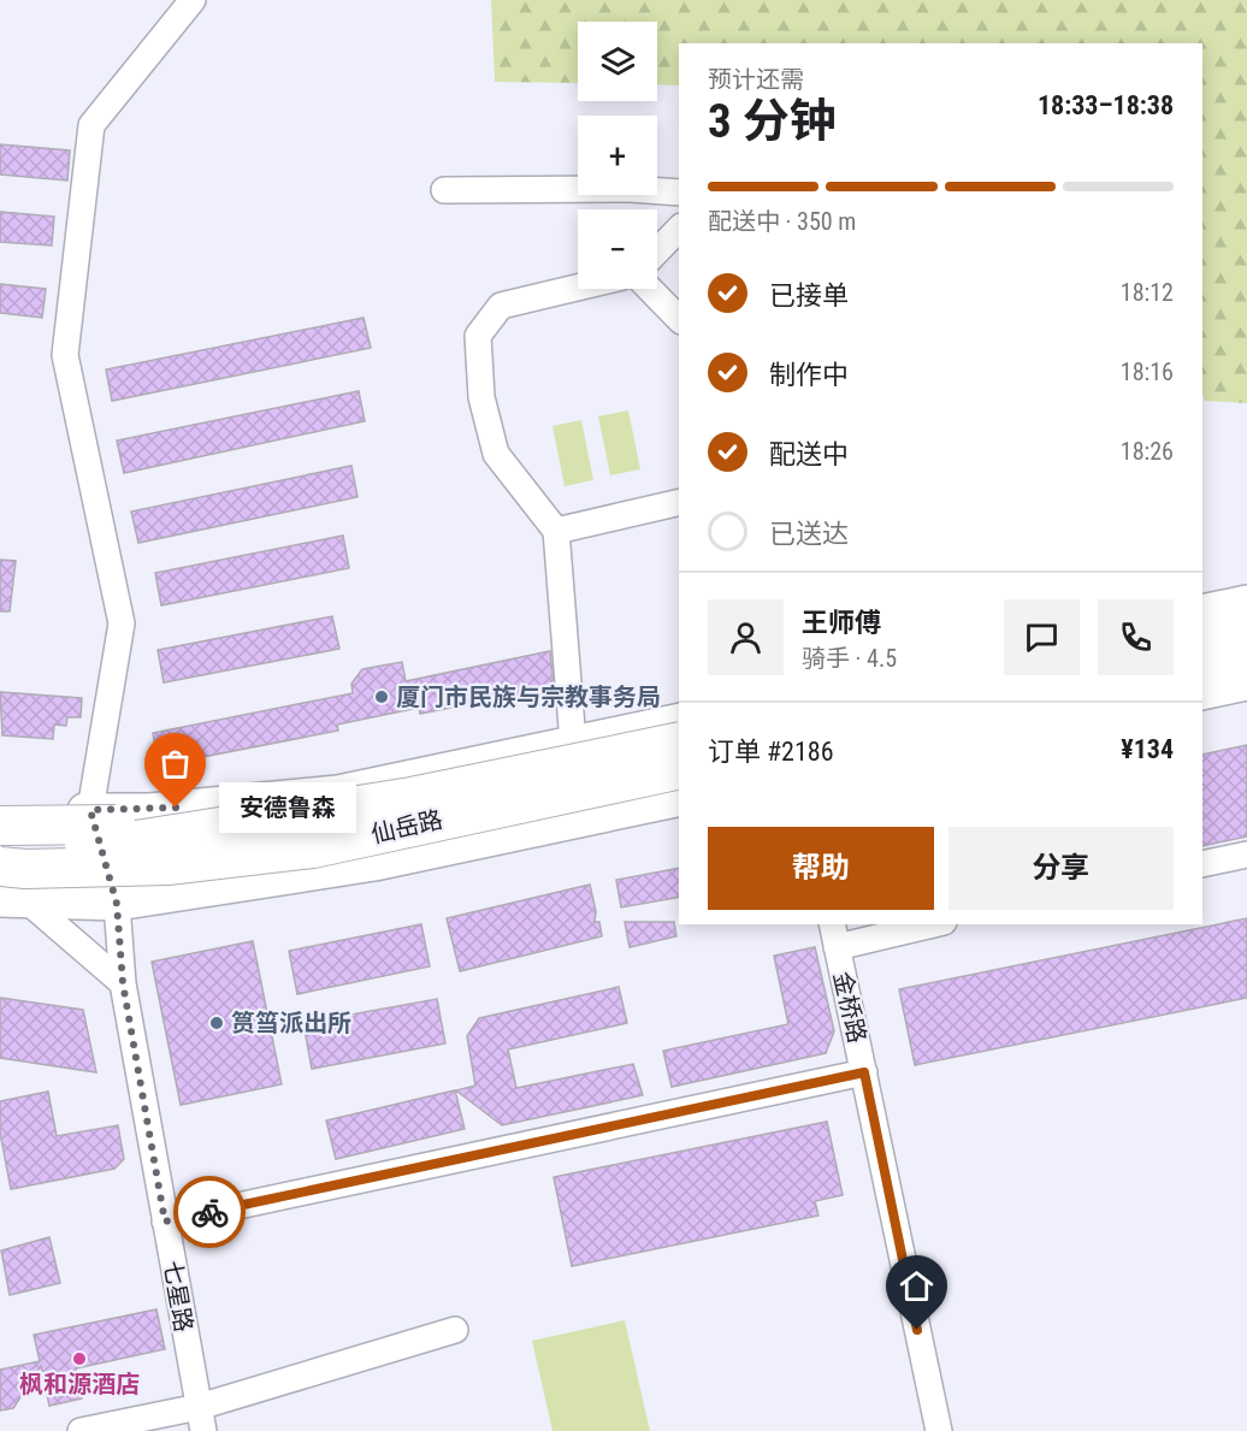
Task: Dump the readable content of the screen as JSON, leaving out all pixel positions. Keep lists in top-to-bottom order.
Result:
{
  "streets": {
    "highway": ["仙岳路"],
    "street": ["金桥路", "七星路"]
  },
  "places": [
    "厦门市民族与宗教事务局",
    "安德鲁森",
    "筼筜派出所",
    "枫和源酒店"
  ],
  "page": {
    "map_buttons": ["+", "−"],
    "heading": ["3 分钟", "预计还需", "18:33–18:38"],
    "panel": [
      "王师傅",
      "骑手 · 4.5",
      "订单 #2186",
      "¥134"
    ],
    "bar": "配送中 · 350 m",
    "list": [
      ["已接单", "18:12"],
      ["制作中", "18:16"],
      ["配送中", "18:26"],
      "已送达"
    ],
    "bubble": "安德鲁森",
    "buttons": ["帮助", "分享"]
  }
}
